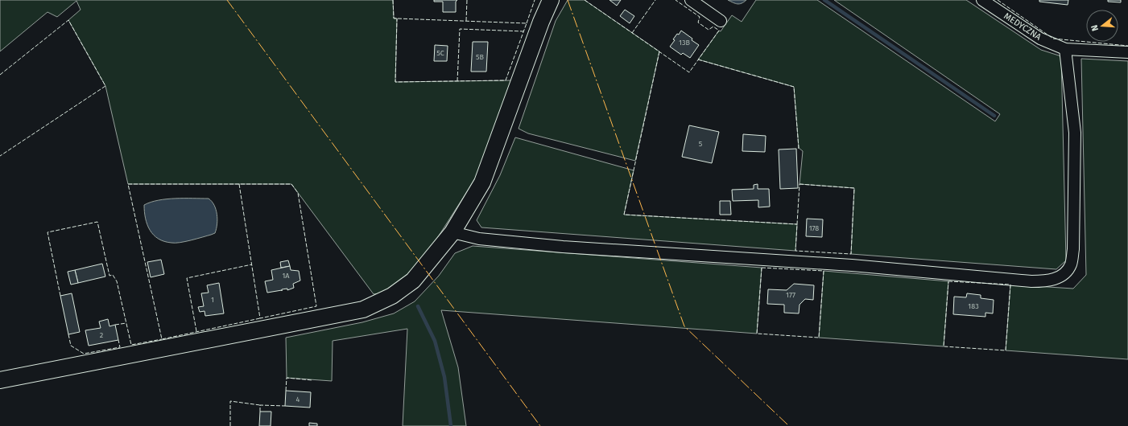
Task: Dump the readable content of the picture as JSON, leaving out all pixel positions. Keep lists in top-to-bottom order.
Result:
{
  "streets": {
    "street": ["MEDYCZNA"]
  },
  "house_numbers": [
    "13B",
    "5C",
    "5B",
    "5",
    "178",
    "1A",
    "177",
    "1",
    "183",
    "2",
    "4"
  ],
  "north": "left"
}
